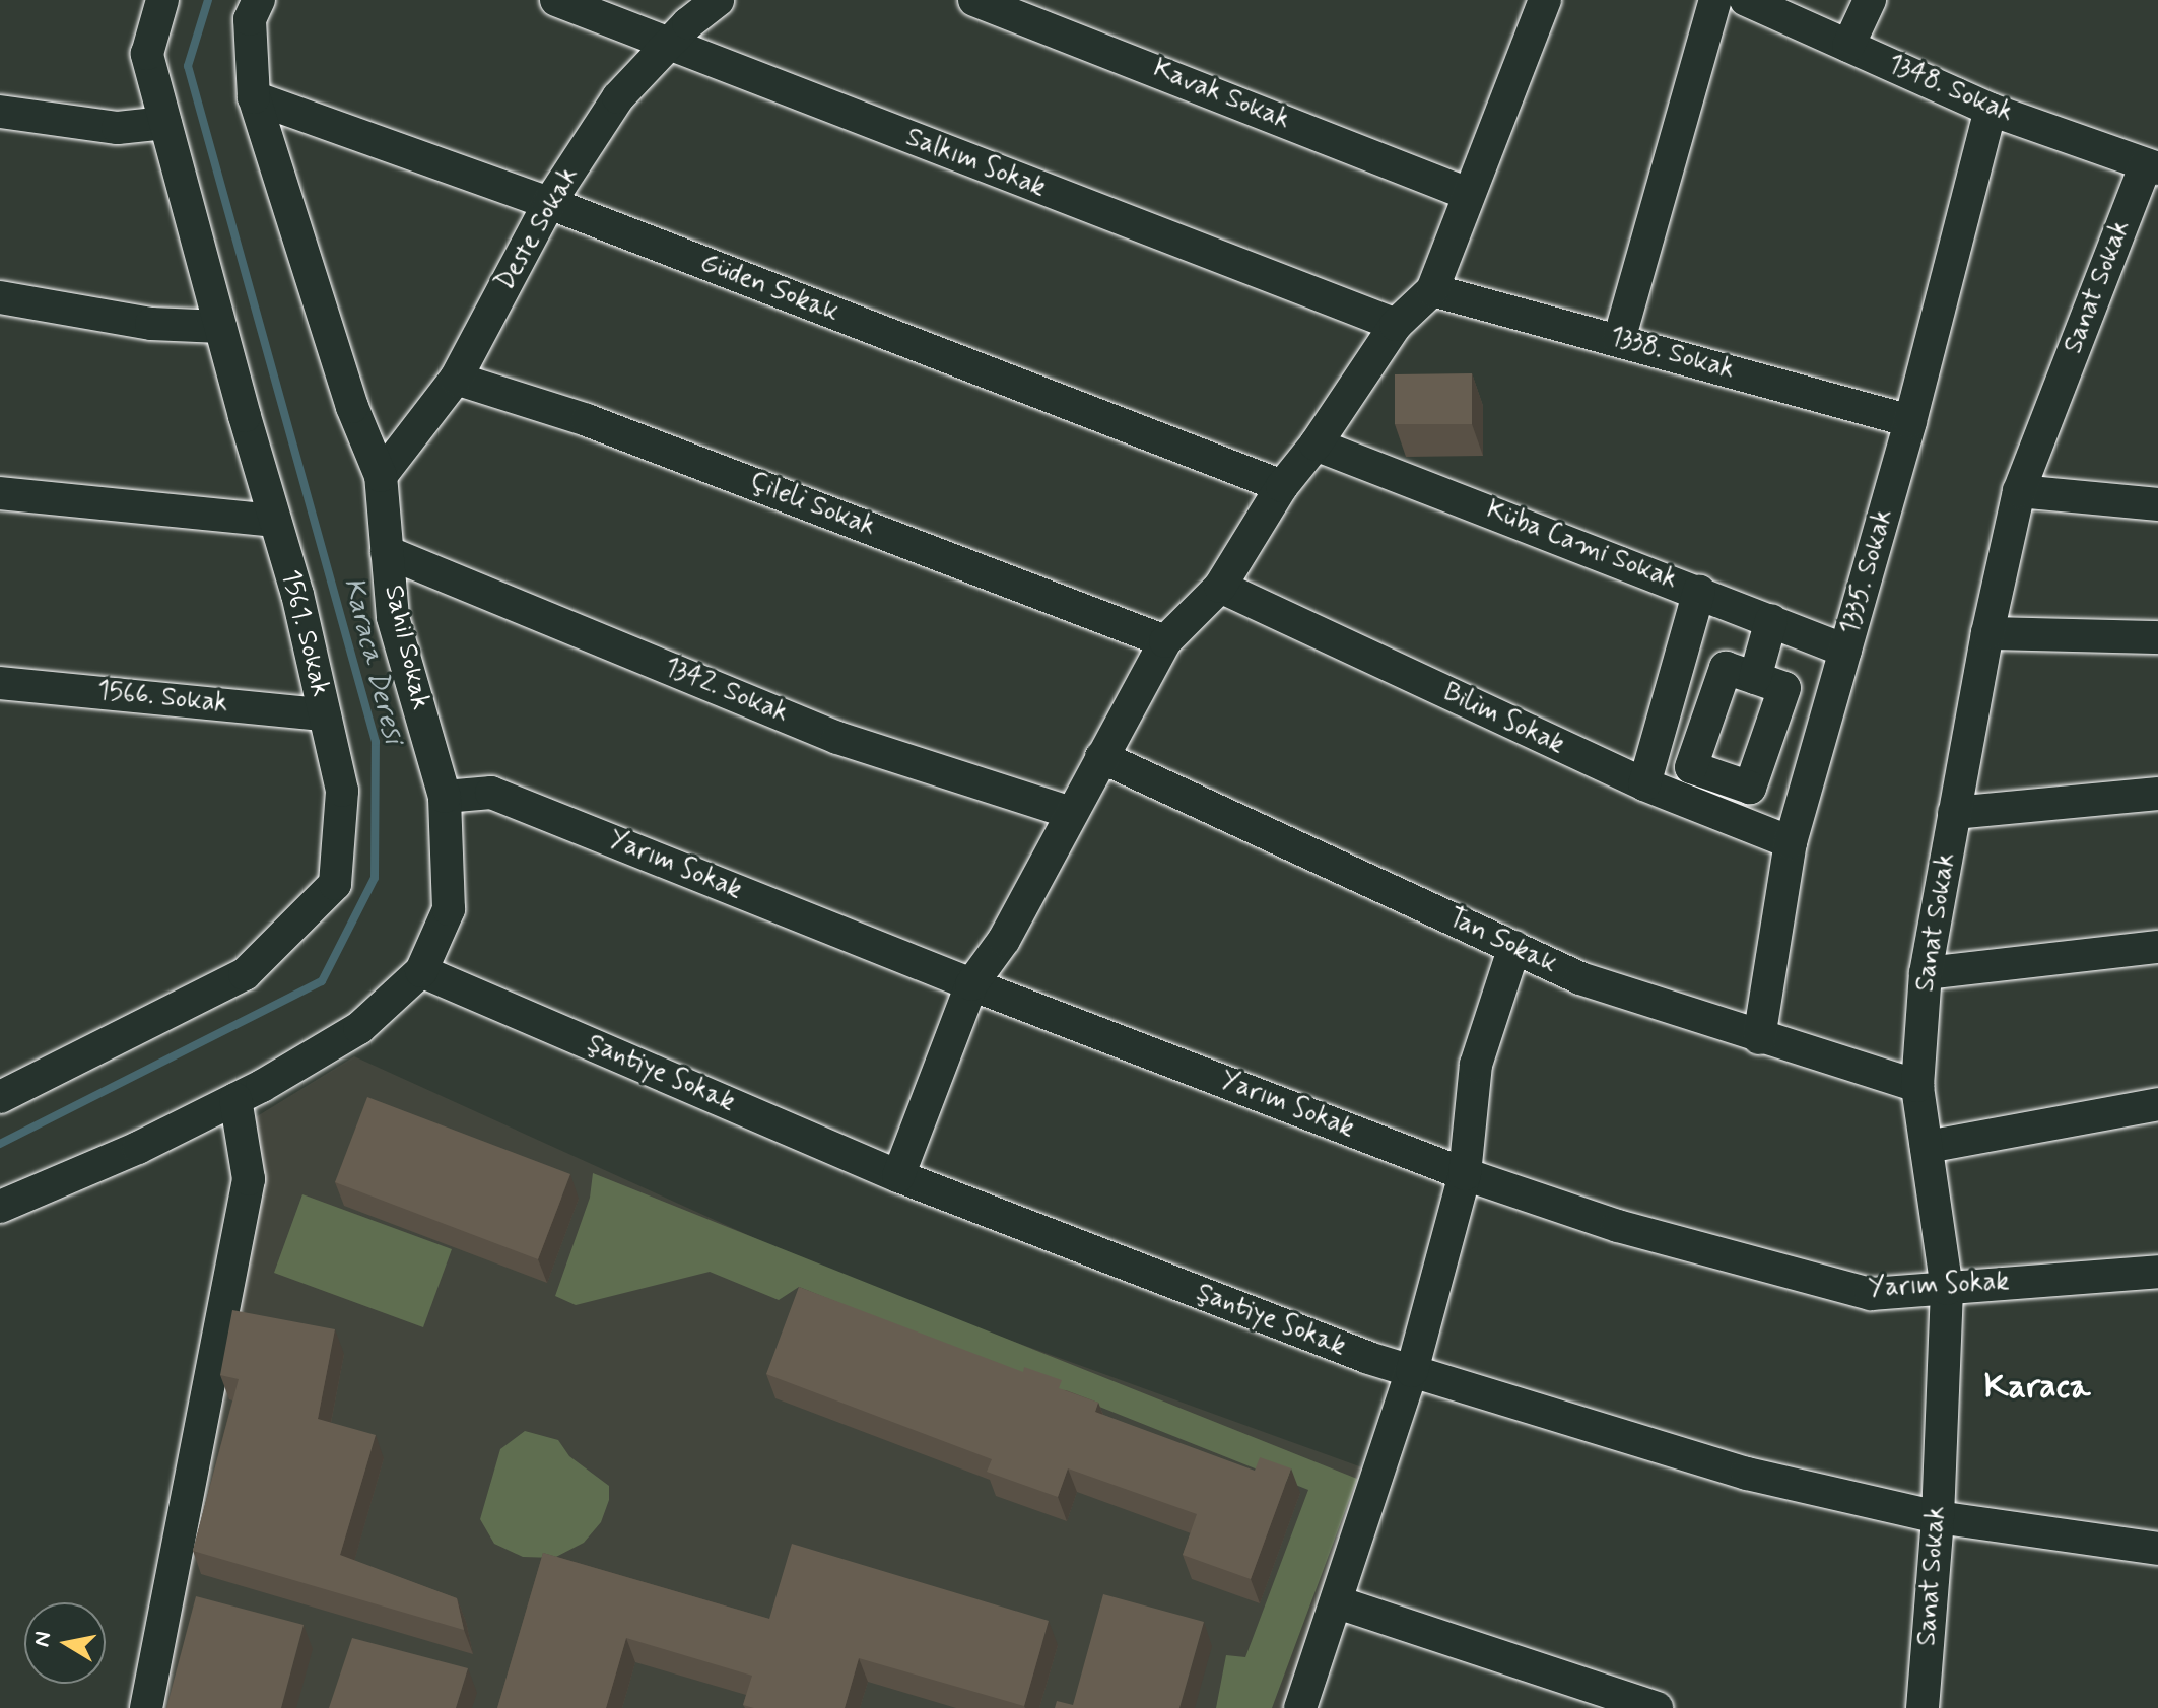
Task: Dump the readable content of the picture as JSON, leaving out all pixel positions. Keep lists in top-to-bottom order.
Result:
{
  "streets": {
    "street": [
      "1348. Sokak",
      "Kavak Sokak",
      "Salkım Sokak",
      "Deste Sokak",
      "Sanat Sokak",
      "Güden Sokak",
      "1338. Sokak",
      "Çileli Sokak",
      "Küba Cami Sokak",
      "1335. Sokak",
      "1561. Sokak",
      "Sahil Sokak",
      "1342. Sokak",
      "1566. Sokak",
      "Bilim Sokak",
      "Yarım Sokak",
      "Tan Sokak",
      "Şantiye Sokak"
    ]
  },
  "crossings": [
    ["1348. Sokak", "Sanat Sokak"],
    ["1348. Sokak", "1335. Sokak"],
    ["Salkım Sokak", "Deste Sokak"],
    ["Deste Sokak", "Güden Sokak"],
    ["Deste Sokak", "Çileli Sokak"],
    ["Deste Sokak", "Sahil Sokak"],
    ["Sanat Sokak", "Yarım Sokak"],
    ["Sanat Sokak", "Tan Sokak"],
    ["Sanat Sokak", "Şantiye Sokak"],
    ["Güden Sokak", "Sahil Sokak"],
    ["1338. Sokak", "1335. Sokak"],
    ["Küba Cami Sokak", "1335. Sokak"],
    ["1335. Sokak", "Bilim Sokak"],
    ["1335. Sokak", "Tan Sokak"],
    ["1561. Sokak", "1566. Sokak"],
    ["Sahil Sokak", "1342. Sokak"],
    ["Sahil Sokak", "Yarım Sokak"],
    ["Sahil Sokak", "Şantiye Sokak"]
  ],
  "districts": ["Karaca"],
  "water": ["Karaca Deresi"],
  "north": "left"
}
